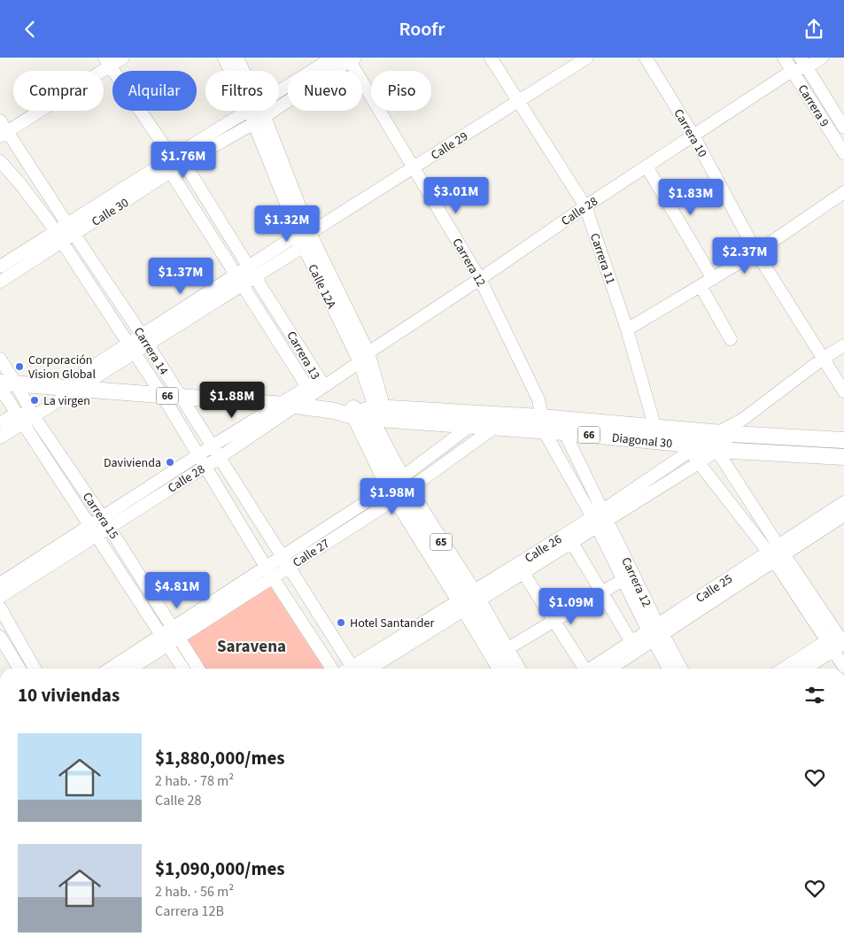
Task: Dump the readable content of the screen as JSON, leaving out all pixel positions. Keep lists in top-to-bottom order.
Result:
{
  "streets": {
    "main road": ["66", "Diagonal 30", "65"],
    "street": [
      "Carrera 9",
      "Carrera 10",
      "Calle 29",
      "Calle 28",
      "Calle 30",
      "Carrera 11",
      "Carrera 12",
      "Calle 12A",
      "Carrera 14",
      "Carrera 13",
      "Carrera 15",
      "Calle 26",
      "Calle 27",
      "Calle 25"
    ]
  },
  "crossings": [
    ["Carrera 9", "Calle 28"],
    ["Carrera 10", "Calle 28"],
    ["Carrera 10", "Calle 26"],
    ["Calle 29", "Carrera 11"],
    ["Calle 29", "Carrera 12"],
    ["Calle 29", "Calle 12A"],
    ["Calle 29", "Carrera 14"],
    ["Calle 29", "Carrera 13"],
    ["Calle 29", "Diagonal 30"],
    ["Calle 29", "Carrera 15"],
    ["Calle 28", "Carrera 11"],
    ["Calle 28", "Carrera 12"],
    ["Calle 28", "Calle 12A"],
    ["Calle 28", "Carrera 14"],
    ["Calle 28", "Carrera 13"],
    ["Calle 28", "Diagonal 30"],
    ["Calle 28", "Carrera 15"],
    ["Calle 30", "Carrera 12"],
    ["Calle 30", "Calle 12A"],
    ["Calle 30", "Carrera 14"],
    ["Calle 30", "Carrera 13"],
    ["Carrera 11", "Diagonal 30"],
    ["Carrera 12", "Diagonal 30"],
    ["Carrera 12", "Calle 26"],
    ["Carrera 12", "Calle 25"],
    ["Calle 12A", "Diagonal 30"],
    ["Calle 12A", "65"],
    ["Carrera 14", "Diagonal 30"],
    ["Carrera 14", "Calle 27"],
    ["Diagonal 30", "Carrera 15"],
    ["Diagonal 30", "65"],
    ["Diagonal 30", "Calle 26"],
    ["Diagonal 30", "Calle 27"],
    ["Carrera 15", "Calle 27"],
    ["65", "Calle 26"],
    ["65", "Calle 27"]
  ],
  "districts": ["Saravena"],
  "places": [
    "Corporación Vision Global",
    "La virgen",
    "Davivienda",
    "Hotel Santander"
  ],
  "page": {
    "header": "Roofr",
    "chip": [
      "Comprar",
      "Alquilar",
      "Filtros",
      "Nuevo",
      "Piso"
    ],
    "price": [
      "$1.76M",
      "$3.01M",
      "$1.83M",
      "$1.32M",
      "$2.37M",
      "$1.37M",
      "$1.88M",
      "$1.98M",
      "$4.81M",
      "$1.09M"
    ],
    "heading": "10 viviendas",
    "list": [
      {
        "name": "$1,880,000/mes",
        "note": "2 hab. · 78 m² · Calle 28"
      },
      {
        "name": "$1,090,000/mes",
        "note": "2 hab. · 56 m² · Carrera 12B"
      }
    ]
  }
}
